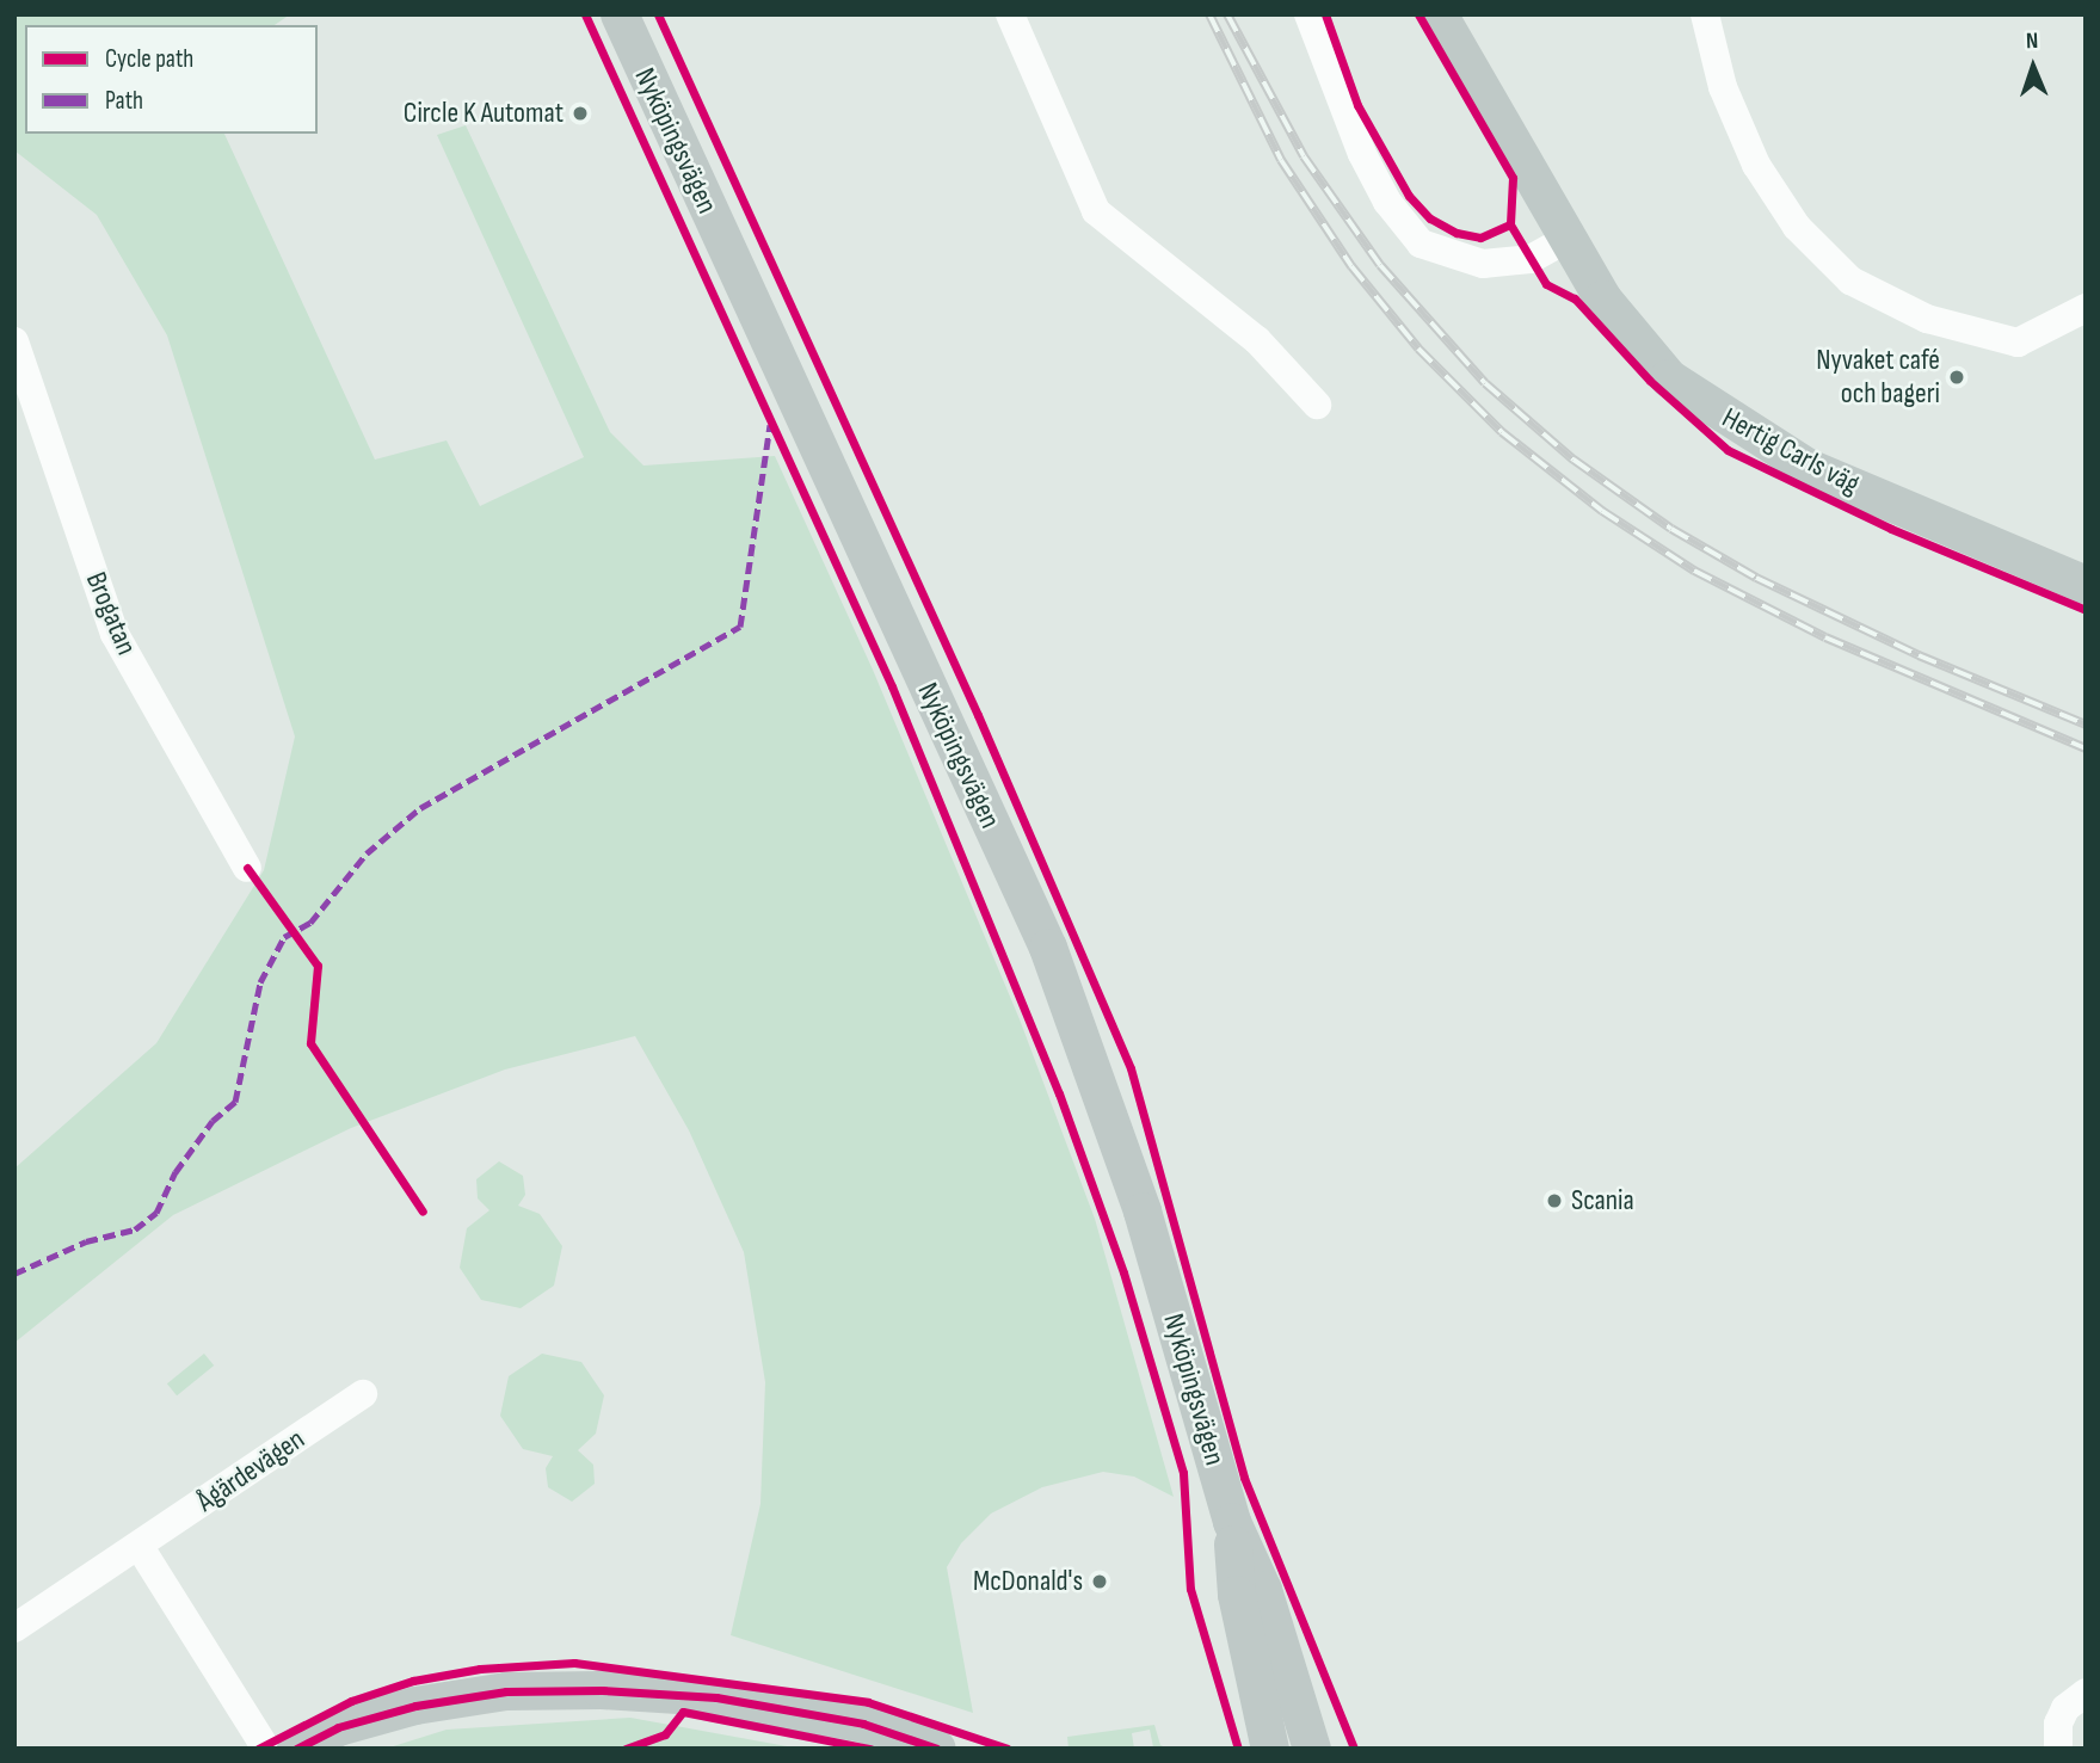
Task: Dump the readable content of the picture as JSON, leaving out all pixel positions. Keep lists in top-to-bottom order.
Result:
{
  "streets": {
    "main road": ["Nyköpingsvägen", "Hertig Carls väg"],
    "street": ["Brogatan", "Ågärdevägen"]
  },
  "places": [
    "Circle K Automat",
    "Nyvaket café och bageri",
    "Scania",
    "McDonald's"
  ],
  "legend": ["Cycle path", "Path"],
  "north": "top"
}
